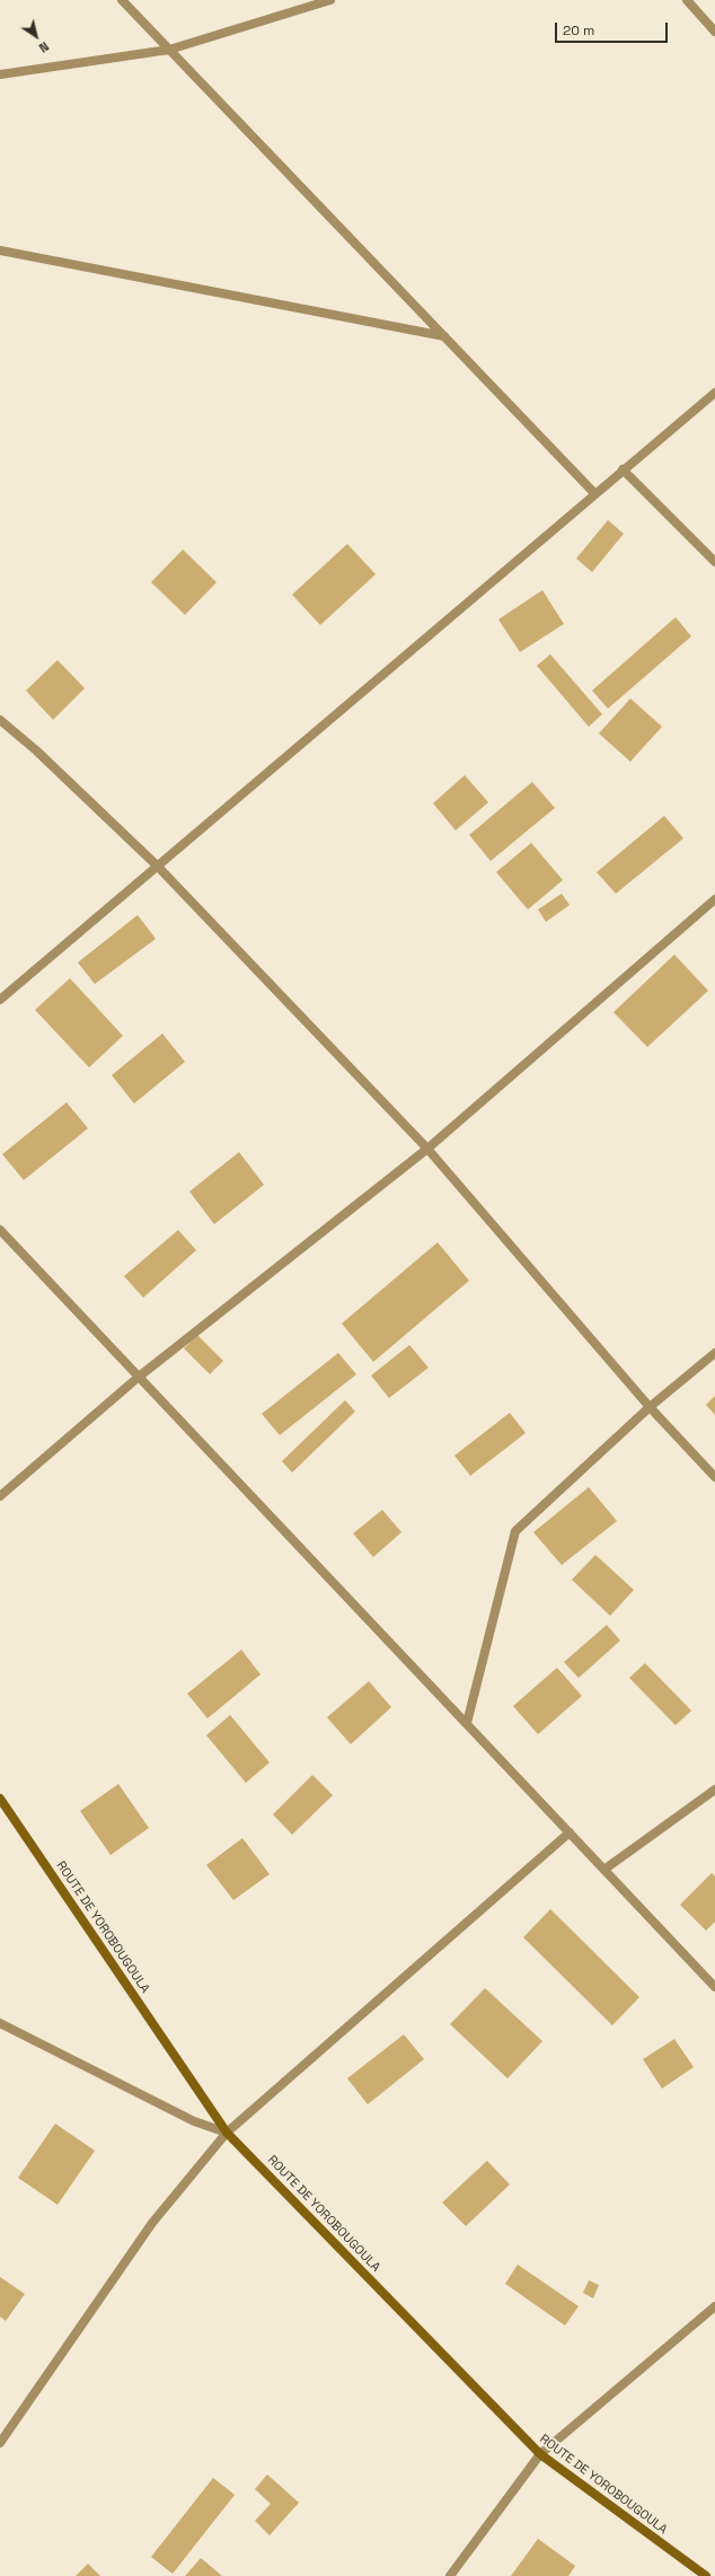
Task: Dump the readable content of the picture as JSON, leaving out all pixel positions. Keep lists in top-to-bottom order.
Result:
{
  "streets": {
    "main road": ["ROUTE DE YOROBOUGOULA"]
  },
  "scale_bar": "20 m",
  "north": "bottom right"
}
